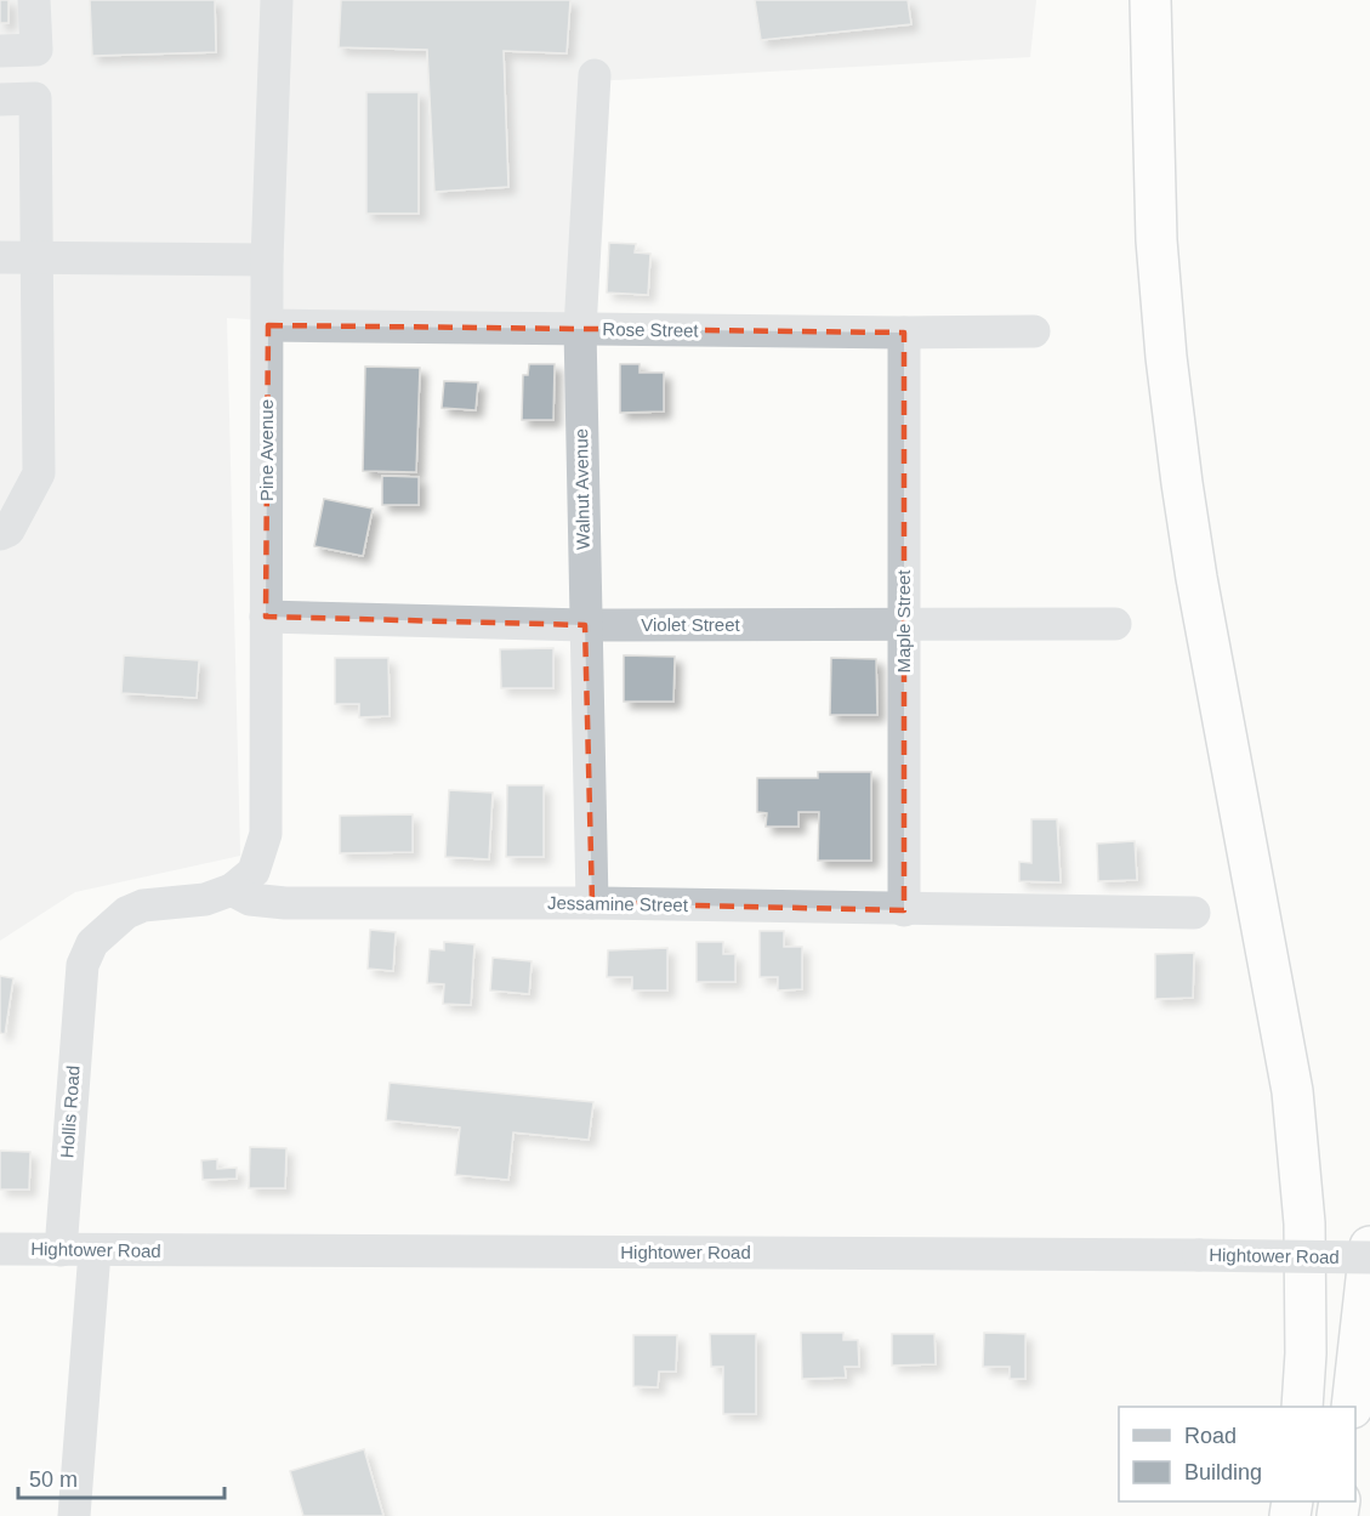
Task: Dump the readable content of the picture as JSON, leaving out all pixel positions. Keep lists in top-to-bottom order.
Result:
{
  "streets": {
    "street": [
      "Rose Street",
      "Pine Avenue",
      "Walnut Avenue",
      "Maple Street",
      "Violet Street",
      "Jessamine Street",
      "Hollis Road",
      "Hightower Road"
    ]
  },
  "crossings": [
    ["Rose Street", "Pine Avenue"],
    ["Rose Street", "Walnut Avenue"],
    ["Rose Street", "Maple Street"],
    ["Pine Avenue", "Violet Street"],
    ["Pine Avenue", "Jessamine Street"],
    ["Pine Avenue", "Hollis Road"],
    ["Walnut Avenue", "Violet Street"],
    ["Walnut Avenue", "Jessamine Street"],
    ["Maple Street", "Violet Street"],
    ["Maple Street", "Jessamine Street"],
    ["Jessamine Street", "Hollis Road"],
    ["Hollis Road", "Hightower Road"]
  ],
  "legend": ["Road", "Building"],
  "scale_bar": "50 m"
}
